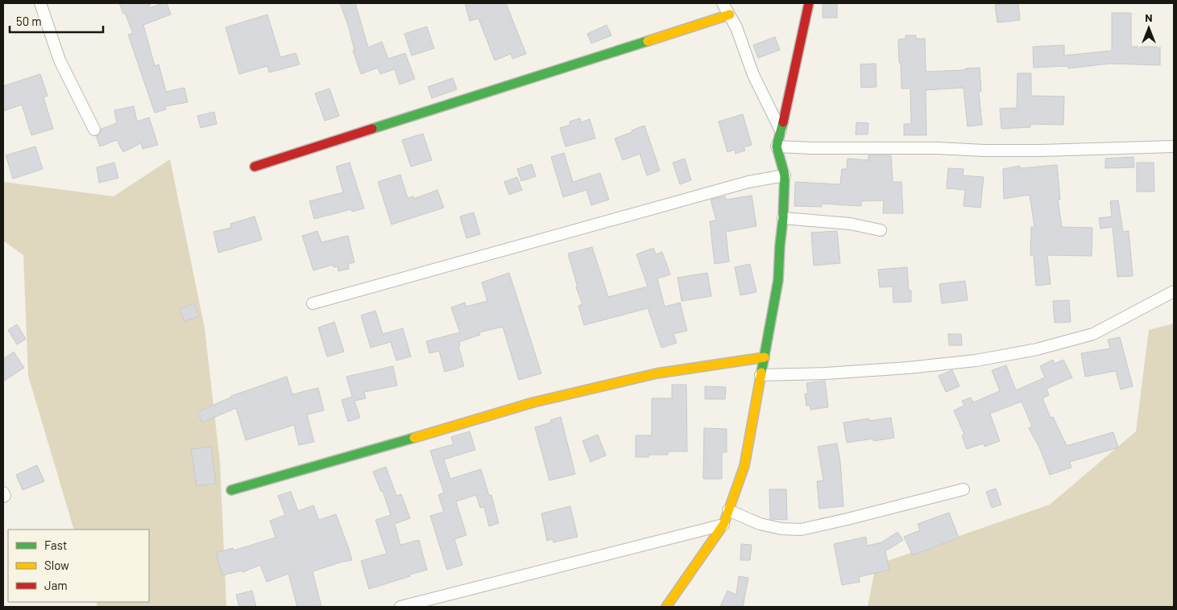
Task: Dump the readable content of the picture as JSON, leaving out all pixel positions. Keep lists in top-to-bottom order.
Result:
{
  "legend": ["Fast", "Slow", "Jam"],
  "scale_bar": "50 m",
  "north": "top"
}
